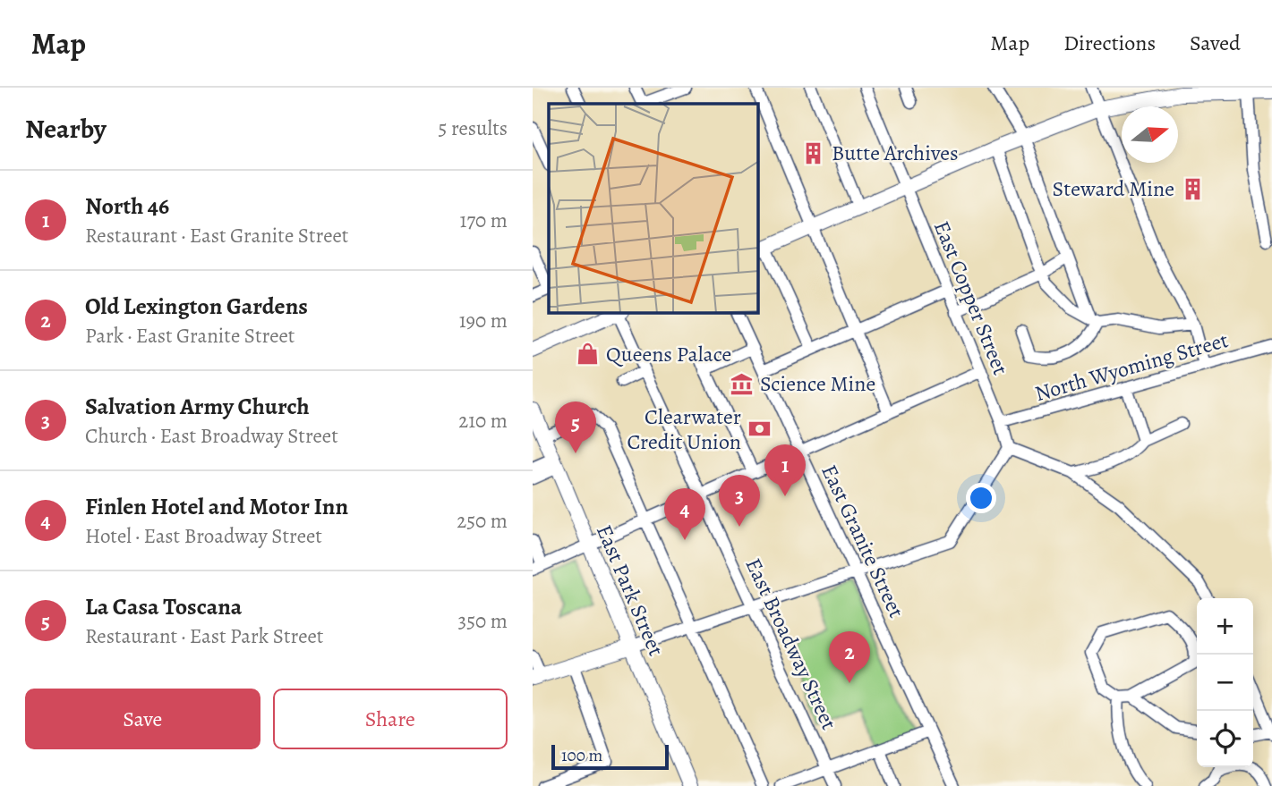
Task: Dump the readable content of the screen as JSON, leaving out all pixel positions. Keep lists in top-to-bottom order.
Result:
{
  "streets": {
    "main road": ["East Park Street"],
    "street": [
      "East Copper Street",
      "North Wyoming Street",
      "East Granite Street",
      "East Broadway Street"
    ]
  },
  "crossings": [
    ["East Copper Street", "North Wyoming Street"]
  ],
  "places": {
    "building": ["Butte Archives", "Steward Mine"],
    "shop": ["Queens Palace"],
    "museum": ["Science Mine"],
    "bank": ["Clearwater Credit Union"]
  },
  "scale_bar": "100 m",
  "north": "right",
  "page": {
    "header": "Map",
    "nav": ["Map", "Directions", "Saved"],
    "heading": ["Nearby", "5 results"],
    "list": [
      {
        "mark": "1",
        "name": "North 46",
        "note": "Restaurant · East Granite Street",
        "value": "170 m"
      },
      {
        "mark": "2",
        "name": "Old Lexington Gardens",
        "note": "Park · East Granite Street",
        "value": "190 m"
      },
      {
        "mark": "3",
        "name": "Salvation Army Church",
        "note": "Church · East Broadway Street",
        "value": "210 m"
      },
      {
        "mark": "4",
        "name": "Finlen Hotel and Motor Inn",
        "note": "Hotel · East Broadway Street",
        "value": "250 m"
      },
      {
        "mark": "5",
        "name": "La Casa Toscana",
        "note": "Restaurant · East Park Street",
        "value": "350 m"
      }
    ],
    "pins": [
      "5",
      "1",
      "3",
      "4",
      "2"
    ],
    "map_buttons": ["+", "−"],
    "buttons": ["Save", "Share"],
    "scale": "100 m"
  }
}
